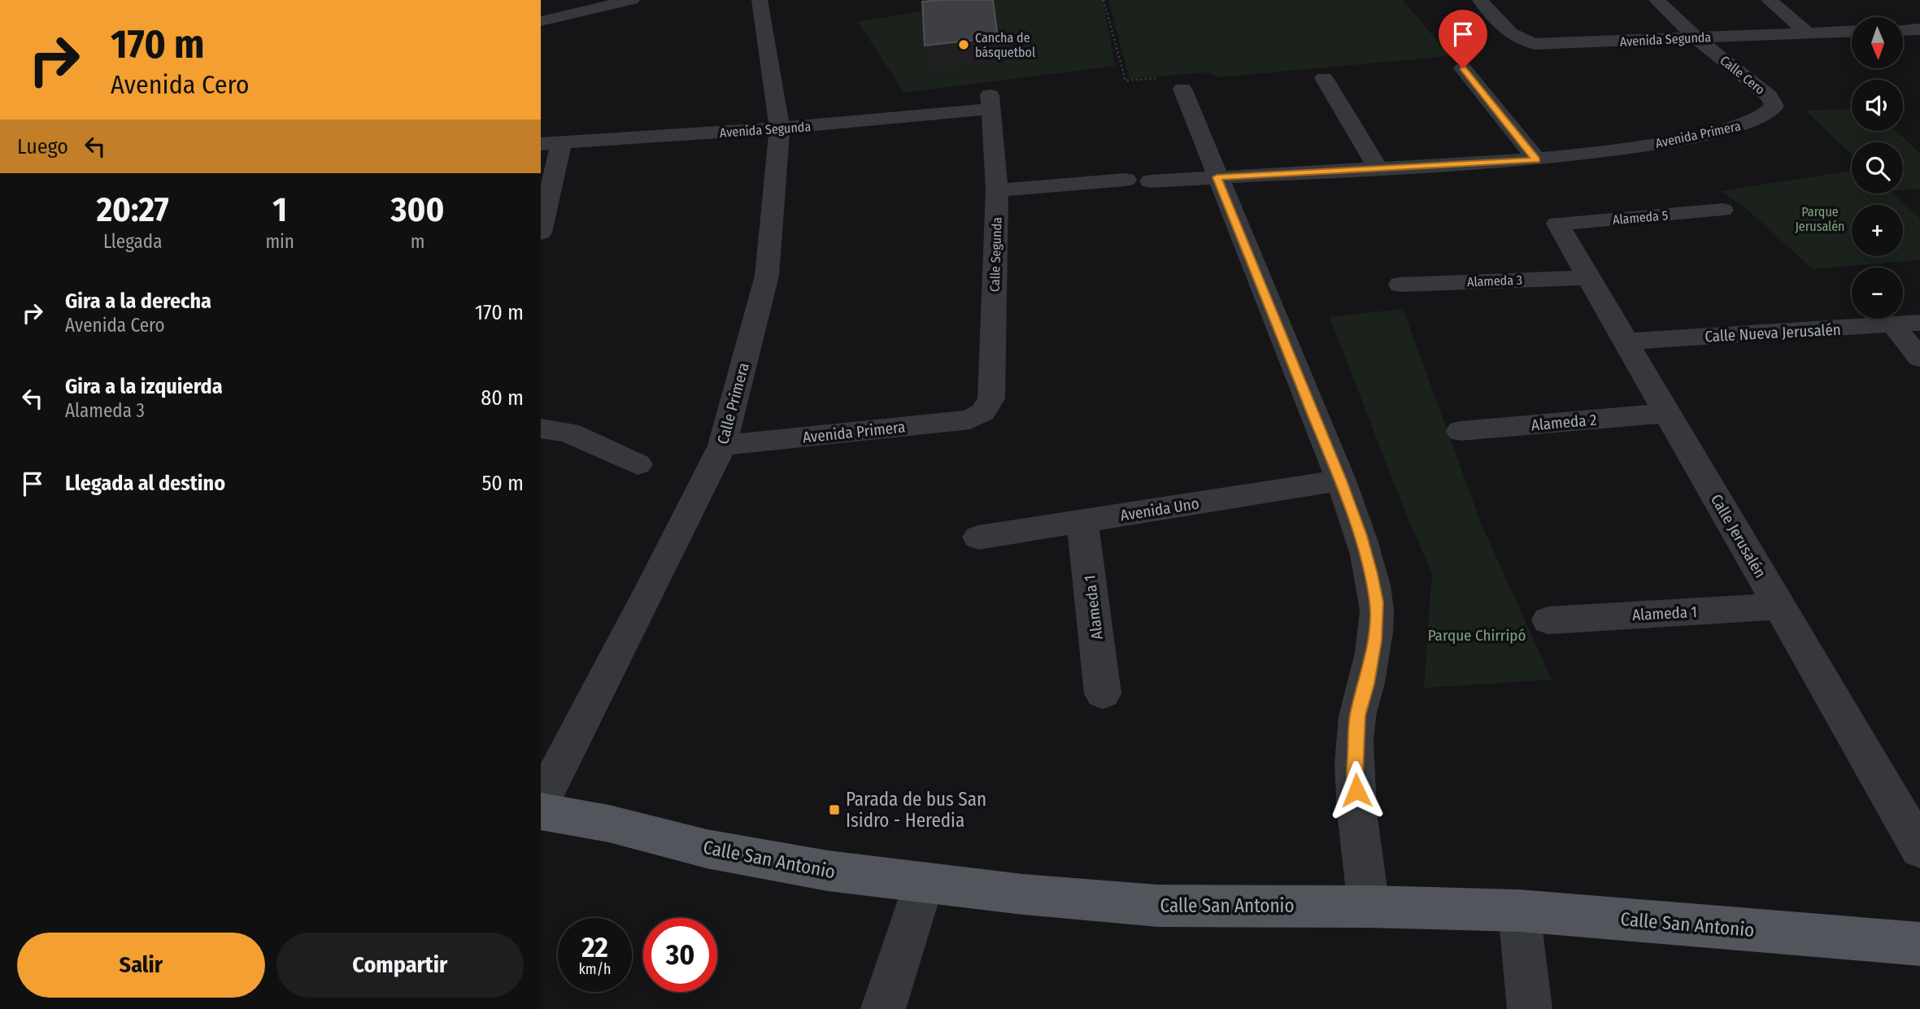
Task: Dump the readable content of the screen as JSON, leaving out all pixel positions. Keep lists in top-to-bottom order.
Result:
{
  "streets": {
    "main road": ["Calle San Antonio"],
    "street": [
      "Avenida Segunda",
      "Calle Cero",
      "Avenida Primera",
      "Alameda 5",
      "Calle Segunda",
      "Alameda 3",
      "Calle Nueva Jerusalén",
      "Calle Primera",
      "Alameda 2",
      "Avenida Uno",
      "Calle Jerusalén",
      "Alameda 1"
    ]
  },
  "crossings": [
    ["Avenida Segunda", "Calle Cero"],
    ["Avenida Segunda", "Calle Segunda"],
    ["Avenida Segunda", "Calle Primera"],
    ["Calle Cero", "Avenida Primera"],
    ["Avenida Primera", "Calle Segunda"],
    ["Avenida Primera", "Calle Primera"],
    ["Alameda 5", "Calle Jerusalén"],
    ["Alameda 3", "Calle Jerusalén"],
    ["Calle Nueva Jerusalén", "Calle Jerusalén"],
    ["Alameda 2", "Calle Jerusalén"],
    ["Avenida Uno", "Alameda 1"],
    ["Calle Jerusalén", "Alameda 1"]
  ],
  "parks": ["Parque Jerusalén", "Parque Chirripó"],
  "places": {
    "other": ["Cancha de básquetbol"],
    "transit": ["Parada de bus San Isidro - Heredia"]
  },
  "north": "bottom",
  "page": {
    "turn": ["170 m", "Avenida Cero"],
    "map_buttons": ["+", "−"],
    "then": "Luego",
    "eta": [
      "20:27",
      "Llegada",
      "1",
      "min",
      "300",
      "m"
    ],
    "list": [
      {
        "name": "Gira a la derecha",
        "note": "Avenida Cero",
        "value": "170 m"
      },
      {
        "name": "Gira a la izquierda",
        "note": "Alameda 3",
        "value": "80 m"
      },
      {
        "name": "Llegada al destino",
        "value": "50 m"
      }
    ],
    "speed": "22 km/h",
    "limit": "30",
    "buttons": ["Salir", "Compartir"]
  }
}
